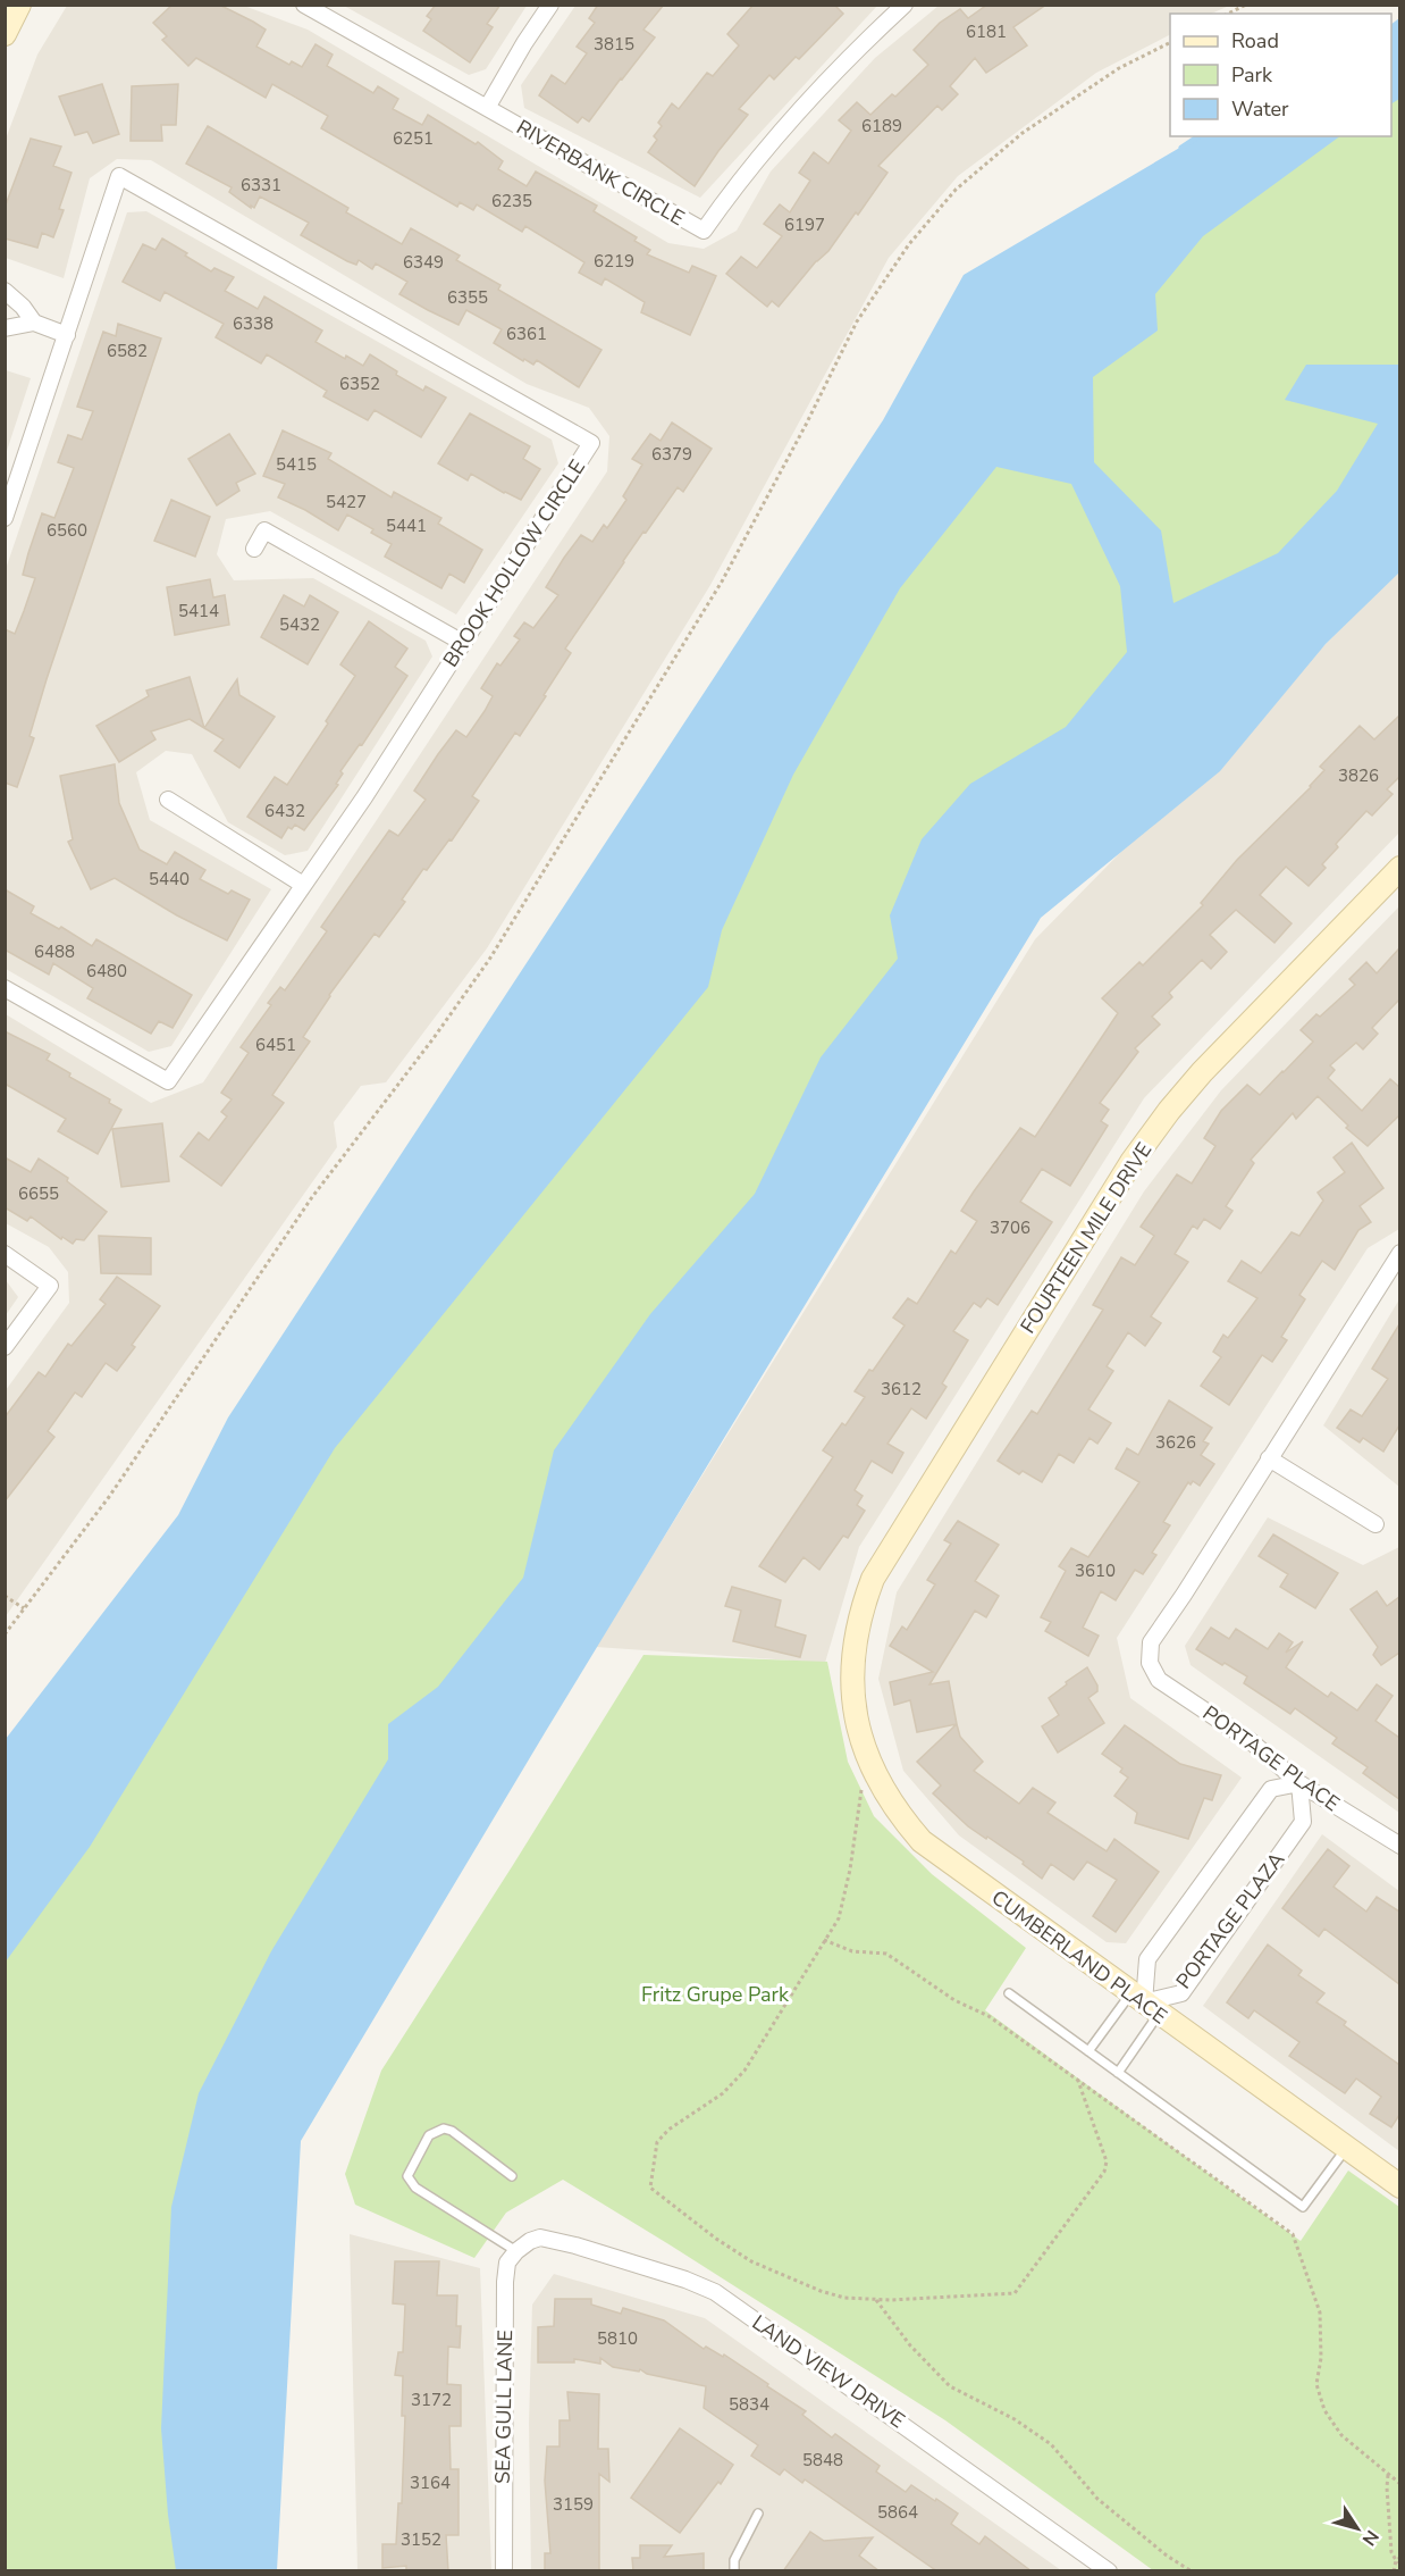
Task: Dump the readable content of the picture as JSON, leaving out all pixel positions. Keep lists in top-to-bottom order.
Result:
{
  "streets": {
    "street": [
      "RIVERBANK CIRCLE",
      "BROOK HOLLOW CIRCLE",
      "FOURTEEN MILE DRIVE",
      "PORTAGE PLACE",
      "PORTAGE PLAZA",
      "CUMBERLAND PLACE",
      "LAND VIEW DRIVE",
      "SEA GULL LANE"
    ]
  },
  "crossings": [
    ["FOURTEEN MILE DRIVE", "CUMBERLAND PLACE"],
    ["PORTAGE PLACE", "PORTAGE PLAZA"],
    ["PORTAGE PLAZA", "CUMBERLAND PLACE"],
    ["LAND VIEW DRIVE", "SEA GULL LANE"]
  ],
  "parks": ["Fritz Grupe Park"],
  "house_numbers": [
    "6181",
    "3815",
    "6189",
    "6251",
    "6331",
    "6235",
    "6197",
    "6219",
    "6349",
    "6355",
    "6338",
    "6361",
    "6582",
    "6352",
    "6379",
    "5415",
    "5427",
    "5441",
    "6560",
    "5414",
    "5432",
    "3826",
    "6432",
    "5440",
    "6488",
    "6480",
    "6451",
    "6655",
    "3706",
    "3612",
    "3626",
    "3610",
    "5810",
    "3172",
    "5834",
    "5848",
    "3164",
    "3159",
    "5864",
    "3152"
  ],
  "legend": ["Road", "Park", "Water"],
  "north": "bottom right"
}
